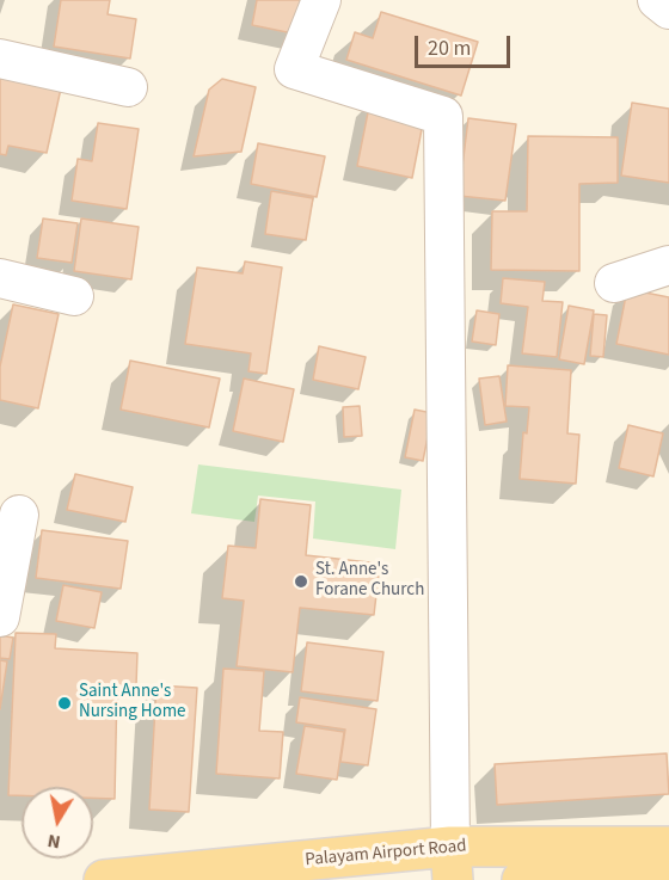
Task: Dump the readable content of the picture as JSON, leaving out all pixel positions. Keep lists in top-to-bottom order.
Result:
{
  "streets": {
    "main road": ["Palayam Airport Road"]
  },
  "places": ["St. Anne's Forane Church", "Saint Anne's Nursing Home"],
  "scale_bar": "20 m",
  "north": "bottom"
}
